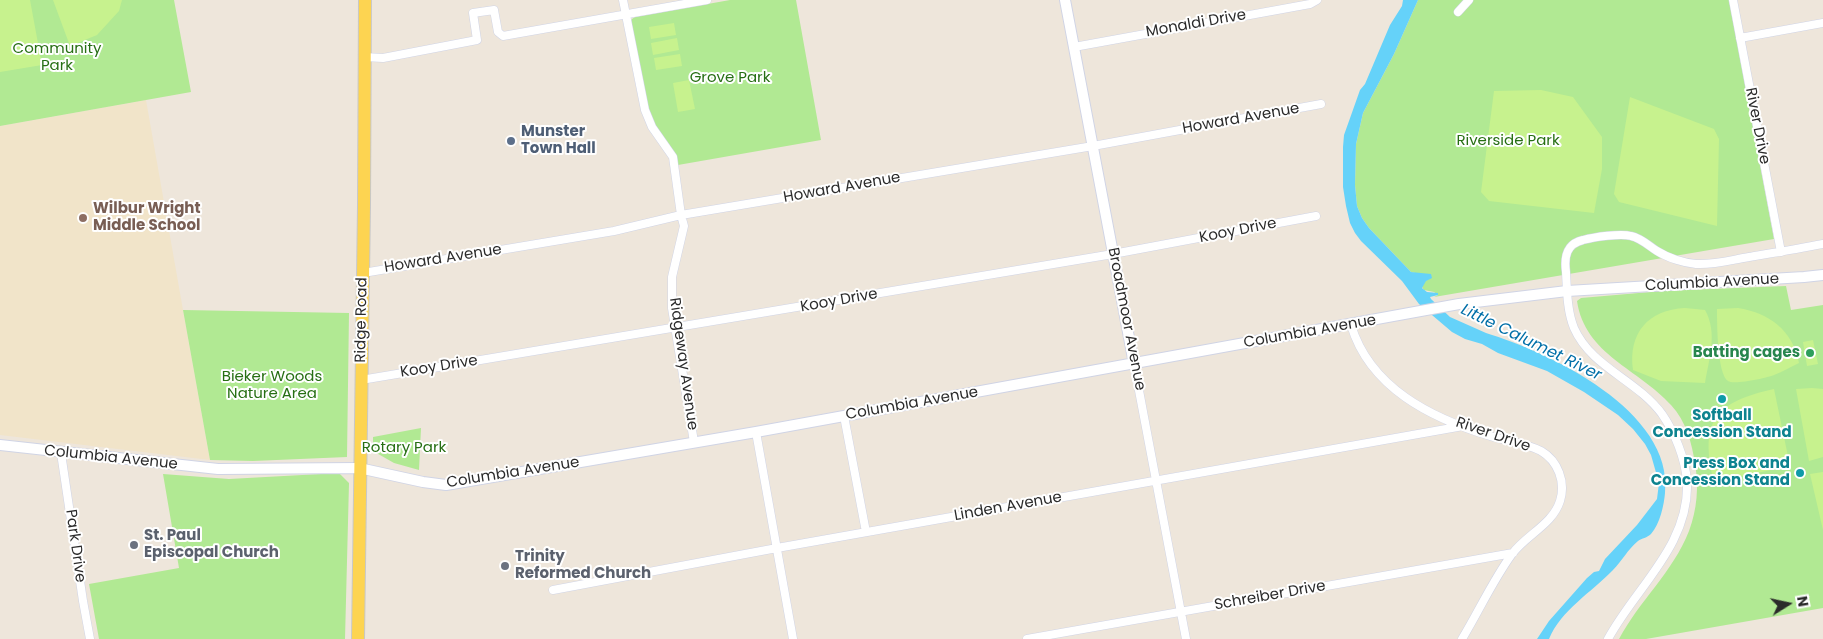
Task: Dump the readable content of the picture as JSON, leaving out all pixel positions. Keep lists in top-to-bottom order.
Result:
{
  "streets": {
    "main road": ["Ridge Road"],
    "street": [
      "Monaldi Drive",
      "Howard Avenue",
      "River Drive",
      "Kooy Drive",
      "Columbia Avenue",
      "Broadmoor Avenue",
      "Ridgeway Avenue",
      "Linden Avenue",
      "Park Drive",
      "Schreiber Drive"
    ]
  },
  "crossings": [
    ["Monaldi Drive", "Broadmoor Avenue"],
    ["Howard Avenue", "Broadmoor Avenue"],
    ["Howard Avenue", "Ridge Road"],
    ["Howard Avenue", "Ridgeway Avenue"],
    ["River Drive", "Columbia Avenue"],
    ["River Drive", "Linden Avenue"],
    ["River Drive", "Schreiber Drive"],
    ["Kooy Drive", "Broadmoor Avenue"],
    ["Kooy Drive", "Ridge Road"],
    ["Kooy Drive", "Ridgeway Avenue"],
    ["Columbia Avenue", "Broadmoor Avenue"],
    ["Columbia Avenue", "Ridge Road"],
    ["Columbia Avenue", "Ridgeway Avenue"],
    ["Columbia Avenue", "Park Drive"],
    ["Broadmoor Avenue", "Linden Avenue"],
    ["Broadmoor Avenue", "Schreiber Drive"]
  ],
  "water": ["Little Calumet River"],
  "parks": [
    "Community Park",
    "Grove Park",
    "Riverside Park",
    "Bieker Woods Nature Area",
    "Rotary Park"
  ],
  "places": [
    "Munster Town Hall",
    "Wilbur Wright Middle School",
    "Batting cages",
    "Softball Concession Stand",
    "Press Box and Concession Stand",
    "St. Paul Episcopal Church",
    "Trinity Reformed Church"
  ],
  "north": "right"
}
